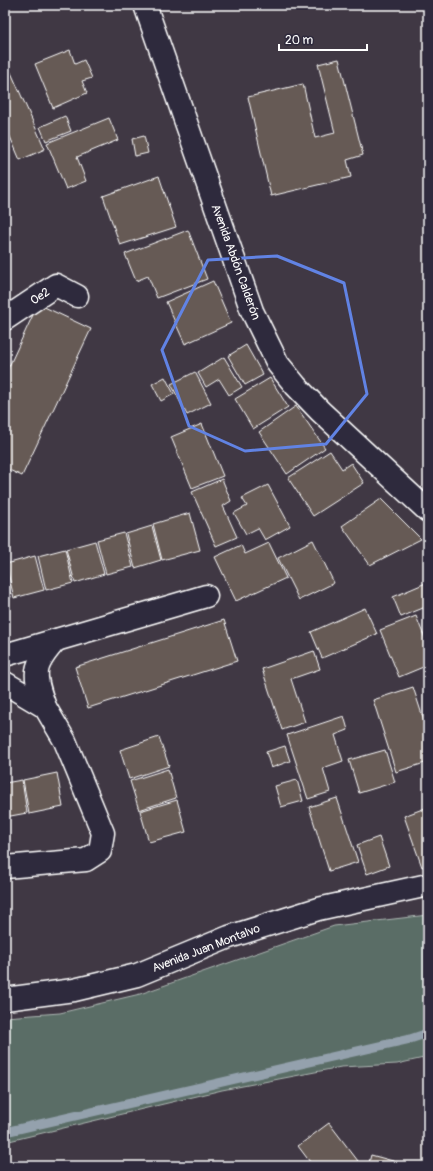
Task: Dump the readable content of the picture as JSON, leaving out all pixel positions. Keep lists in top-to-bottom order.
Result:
{
  "streets": {
    "street": ["Avenida Abdón Calderón", "Oe2", "Avenida Juan Montalvo"]
  },
  "scale_bar": "20 m"
}
